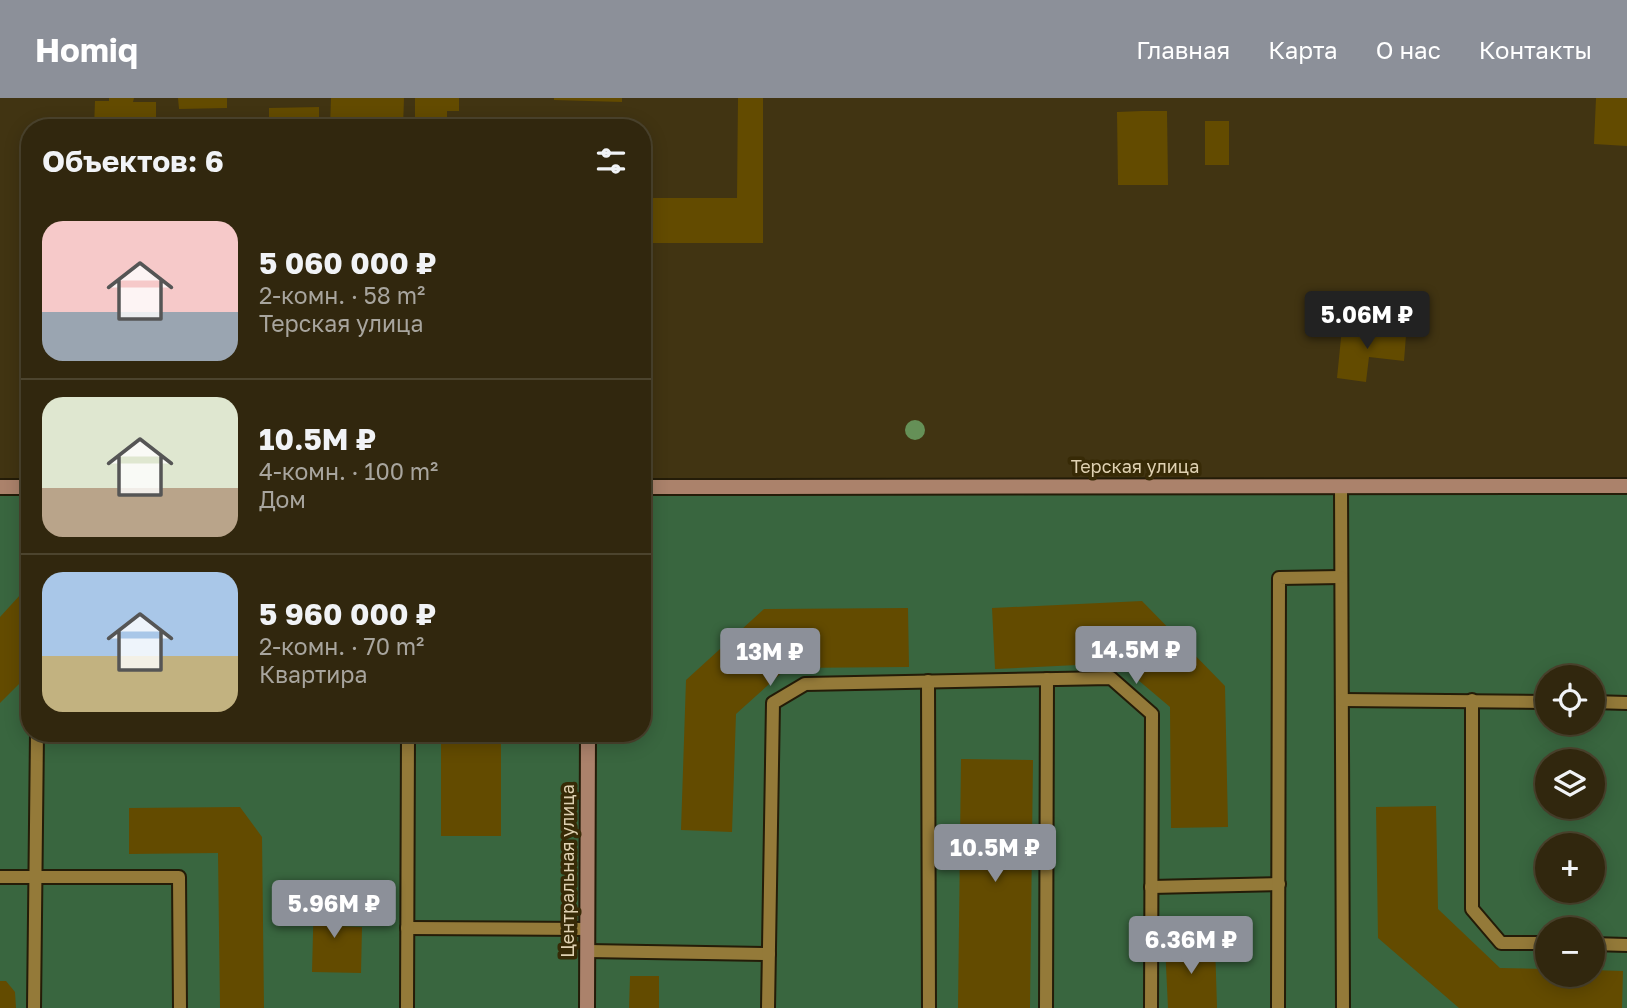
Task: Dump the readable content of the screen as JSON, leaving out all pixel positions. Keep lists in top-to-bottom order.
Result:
{
  "streets": {
    "street": ["Терская улица", "Центральная улица"]
  },
  "page": {
    "header": "Homiq",
    "nav": [
      "Главная",
      "Карта",
      "О нас",
      "Контакты"
    ],
    "heading": "Объектов: 6",
    "list": [
      {
        "name": "5 060 000 ₽",
        "note": "2-комн. · 58 m² · Терская улица"
      },
      {
        "name": "10.5M ₽",
        "note": "4-комн. · 100 m² · Дом"
      },
      {
        "name": "5 960 000 ₽",
        "note": "2-комн. · 70 m² · Квартира"
      }
    ],
    "price": [
      "5.06M ₽",
      "14.5M ₽",
      "13M ₽",
      "10.5M ₽",
      "5.96M ₽",
      "6.36M ₽"
    ],
    "map_buttons": ["+", "−"]
  }
}
